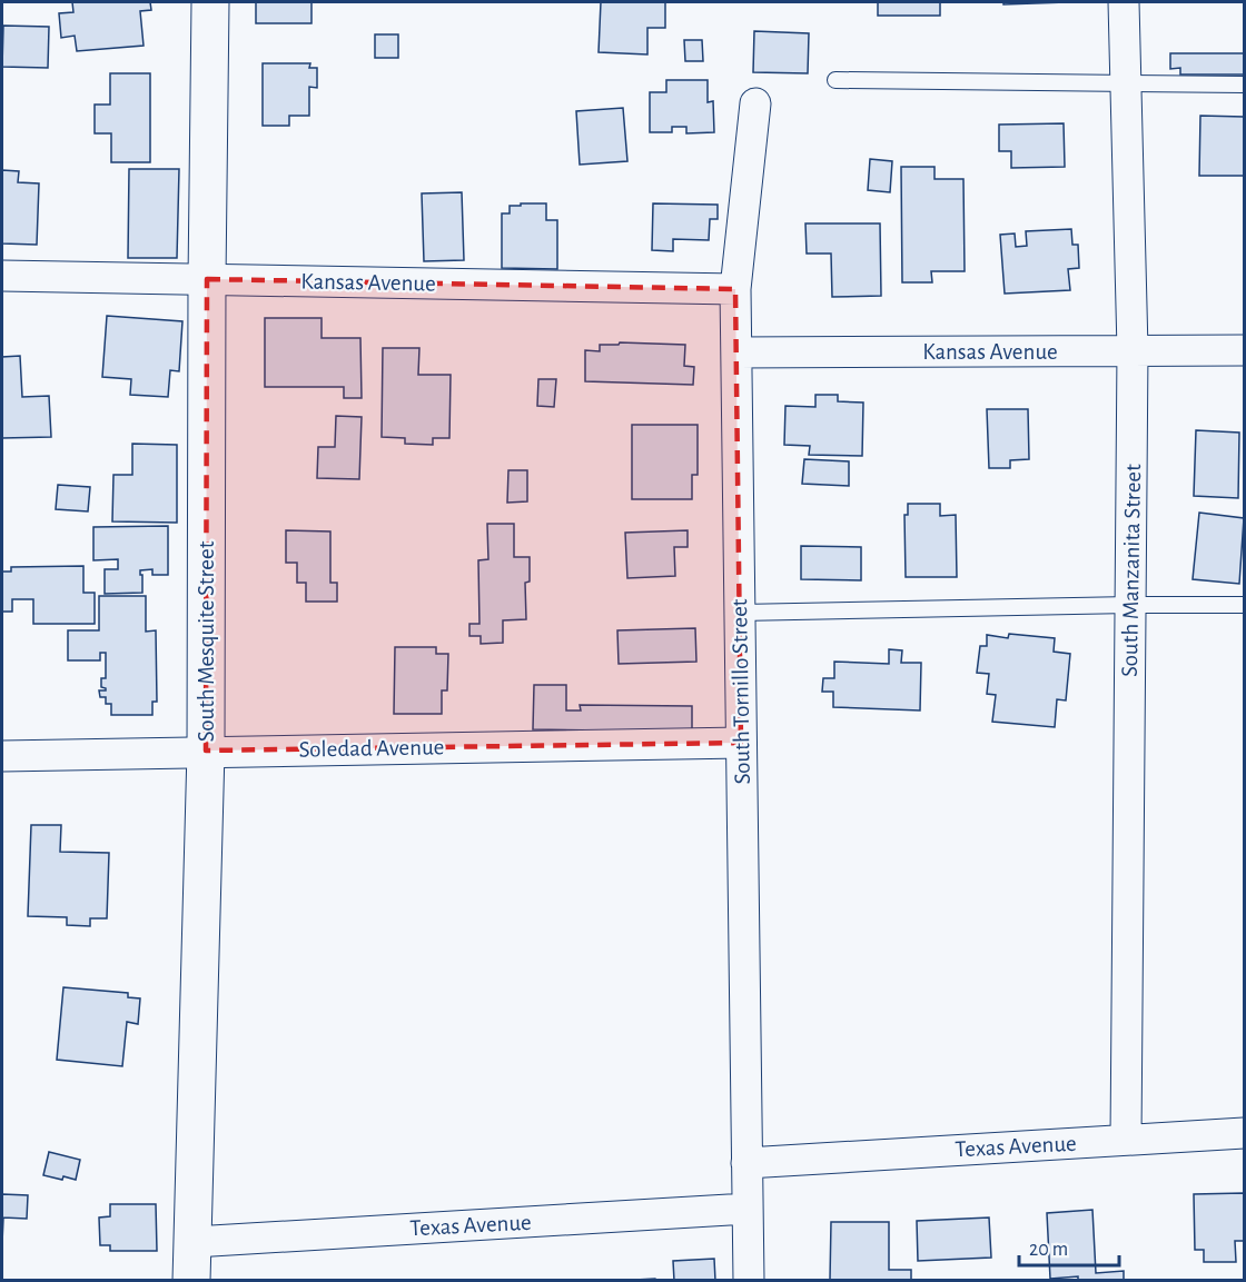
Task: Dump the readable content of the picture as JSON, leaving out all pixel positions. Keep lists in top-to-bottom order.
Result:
{
  "streets": {
    "street": [
      "Kansas Avenue",
      "South Manzanita Street",
      "South Mesquite Street",
      "South Tornillo Street",
      "Soledad Avenue",
      "Texas Avenue"
    ]
  },
  "crossings": [
    ["Kansas Avenue", "South Manzanita Street"],
    ["Kansas Avenue", "South Mesquite Street"],
    ["Kansas Avenue", "South Tornillo Street"],
    ["South Manzanita Street", "Texas Avenue"],
    ["South Mesquite Street", "Soledad Avenue"],
    ["South Mesquite Street", "Texas Avenue"],
    ["South Tornillo Street", "Soledad Avenue"],
    ["South Tornillo Street", "Texas Avenue"]
  ],
  "scale_bar": "20 m"
}
